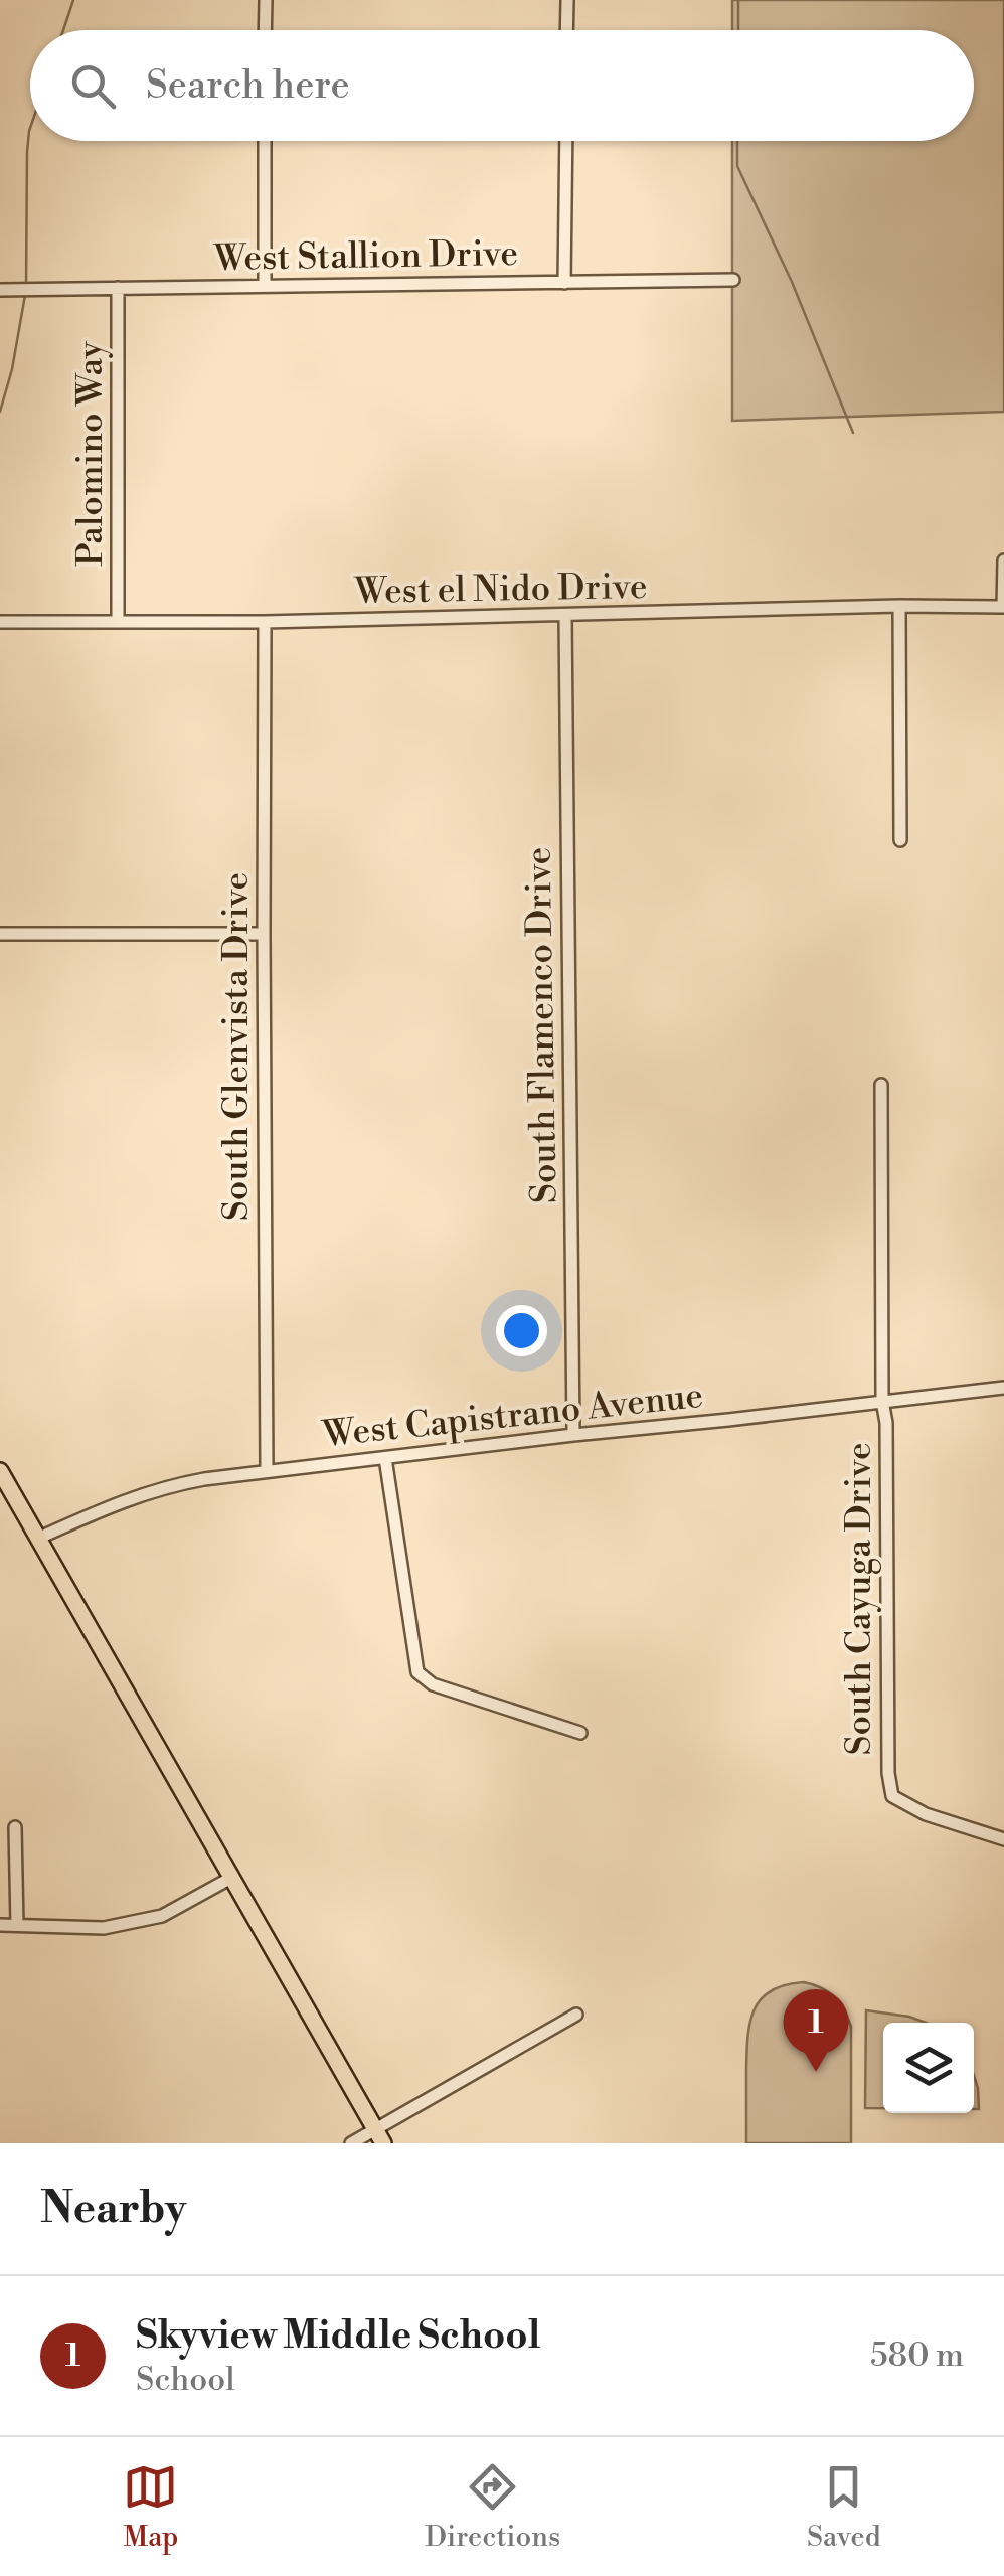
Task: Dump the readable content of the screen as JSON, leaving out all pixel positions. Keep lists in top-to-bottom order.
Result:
{
  "streets": {
    "street": [
      "West Stallion Drive",
      "Palomino Way",
      "West el Nido Drive",
      "South Flamenco Drive",
      "South Glenvista Drive",
      "West Capistrano Avenue",
      "South Cayuga Drive"
    ]
  },
  "crossings": [
    ["West Stallion Drive", "Palomino Way"],
    ["Palomino Way", "West el Nido Drive"],
    ["West el Nido Drive", "South Flamenco Drive"],
    ["West el Nido Drive", "South Glenvista Drive"],
    ["South Flamenco Drive", "West Capistrano Avenue"],
    ["South Glenvista Drive", "West Capistrano Avenue"],
    ["West Capistrano Avenue", "South Cayuga Drive"]
  ],
  "page": {
    "search": "Search here",
    "pins": "1",
    "heading": "Nearby",
    "list": [
      {
        "mark": "1",
        "name": "Skyview Middle School",
        "note": "School",
        "value": "580 m"
      }
    ],
    "nav": ["Map", "Directions", "Saved"]
  }
}
